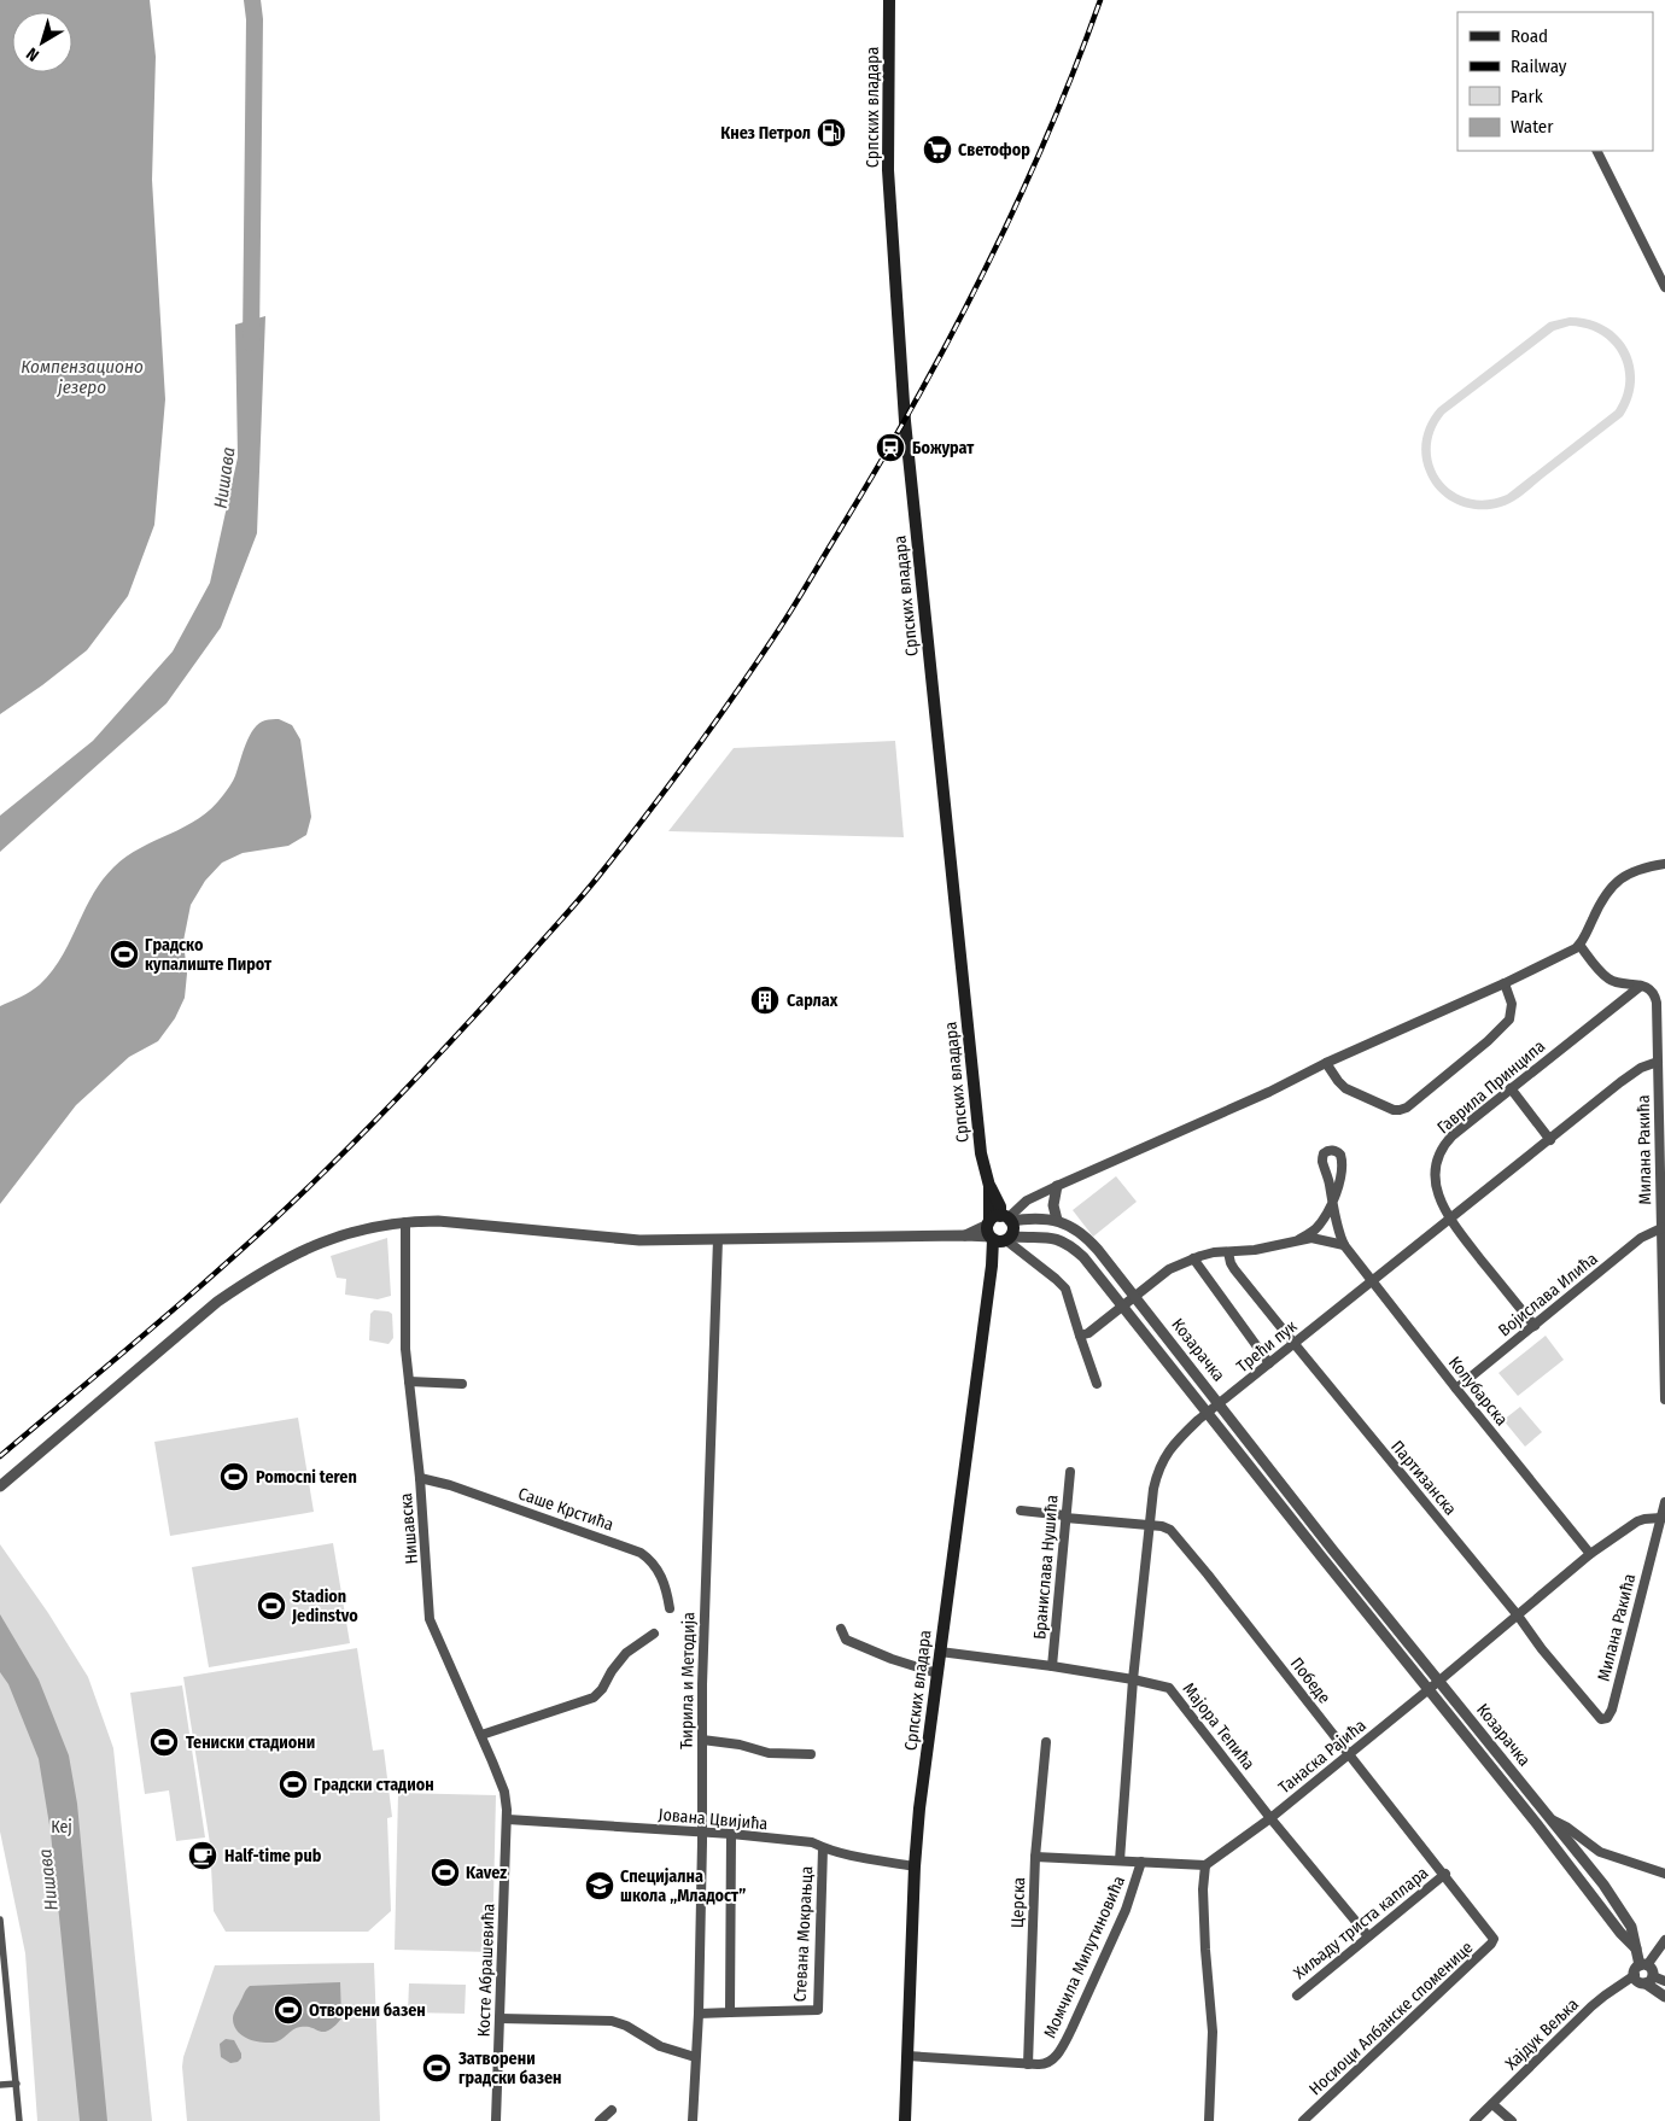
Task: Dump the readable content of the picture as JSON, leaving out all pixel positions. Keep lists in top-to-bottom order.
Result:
{
  "streets": {
    "main road": ["Српских владара"],
    "street": [
      "Гаврила Принципа",
      "Милана Ракића",
      "Војислава Илића",
      "Трећи пук",
      "Козарачка",
      "Колубарска",
      "Партизанска",
      "Саше Крстића",
      "Нишавска",
      "Бранислава Нушића",
      "Ћирила и Методија",
      "Победе",
      "Мајора Тепића",
      "Танаска Рајића",
      "Јована Цвијића",
      "Церска",
      "Хиљаду триста каплара",
      "Стевана Мокрањца",
      "Момчила Милутиновића",
      "Косте Абрашевића",
      "Носиоци Албанске споменице",
      "Хајдук Вељка"
    ]
  },
  "crossings": [
    ["Српских владара", "Козарачка"],
    ["Српских владара", "Мајора Тепића"],
    ["Српских владара", "Јована Цвијића"],
    ["Српских владара", "Момчила Милутиновића"],
    ["Гаврила Принципа", "Милана Ракића"],
    ["Гаврила Принципа", "Војислава Илића"],
    ["Гаврила Принципа", "Трећи пук"],
    ["Милана Ракића", "Војислава Илића"],
    ["Милана Ракића", "Трећи пук"],
    ["Милана Ракића", "Партизанска"],
    ["Милана Ракића", "Танаска Рајића"],
    ["Војислава Илића", "Колубарска"],
    ["Трећи пук", "Козарачка"],
    ["Трећи пук", "Колубарска"],
    ["Трећи пук", "Партизанска"],
    ["Трећи пук", "Победе"],
    ["Трећи пук", "Мајора Тепића"],
    ["Козарачка", "Колубарска"],
    ["Козарачка", "Танаска Рајића"],
    ["Козарачка", "Хајдук Вељка"],
    ["Колубарска", "Партизанска"],
    ["Колубарска", "Танаска Рајића"],
    ["Партизанска", "Танаска Рајића"],
    ["Саше Крстића", "Нишавска"],
    ["Нишавска", "Јована Цвијића"],
    ["Нишавска", "Косте Абрашевића"],
    ["Бранислава Нушића", "Победе"],
    ["Бранислава Нушића", "Мајора Тепића"],
    ["Ћирила и Методија", "Јована Цвијића"],
    ["Победе", "Танаска Рајића"],
    ["Победе", "Хиљаду триста каплара"],
    ["Победе", "Носиоци Албанске споменице"],
    ["Мајора Тепића", "Танаска Рајића"],
    ["Мајора Тепића", "Хиљаду триста каплара"],
    ["Јована Цвијића", "Стевана Мокрањца"],
    ["Јована Цвијића", "Косте Абрашевића"],
    ["Церска", "Момчила Милутиновића"]
  ],
  "water": ["Компензационо језеро", "Нишава"],
  "parks": ["Кеј"],
  "places": {
    "fuel station": ["Кнез Петрол"],
    "supermarket": ["Светофор"],
    "station": ["Божурат"],
    "sports": [
      "Градско купалиште Пирот",
      "Pomocni teren",
      "Stadion Jedinstvo",
      "Тениски стадиони",
      "Градски стадион",
      "Kavez",
      "Отворени базен",
      "Затворени градски базен"
    ],
    "building": ["Сарлах"],
    "cafe": ["Half-time pub"],
    "school or university": ["Специјална школа „Младост”"]
  },
  "legend": [
    "Road",
    "Railway",
    "Park",
    "Water"
  ],
  "north": "bottom left"
}
